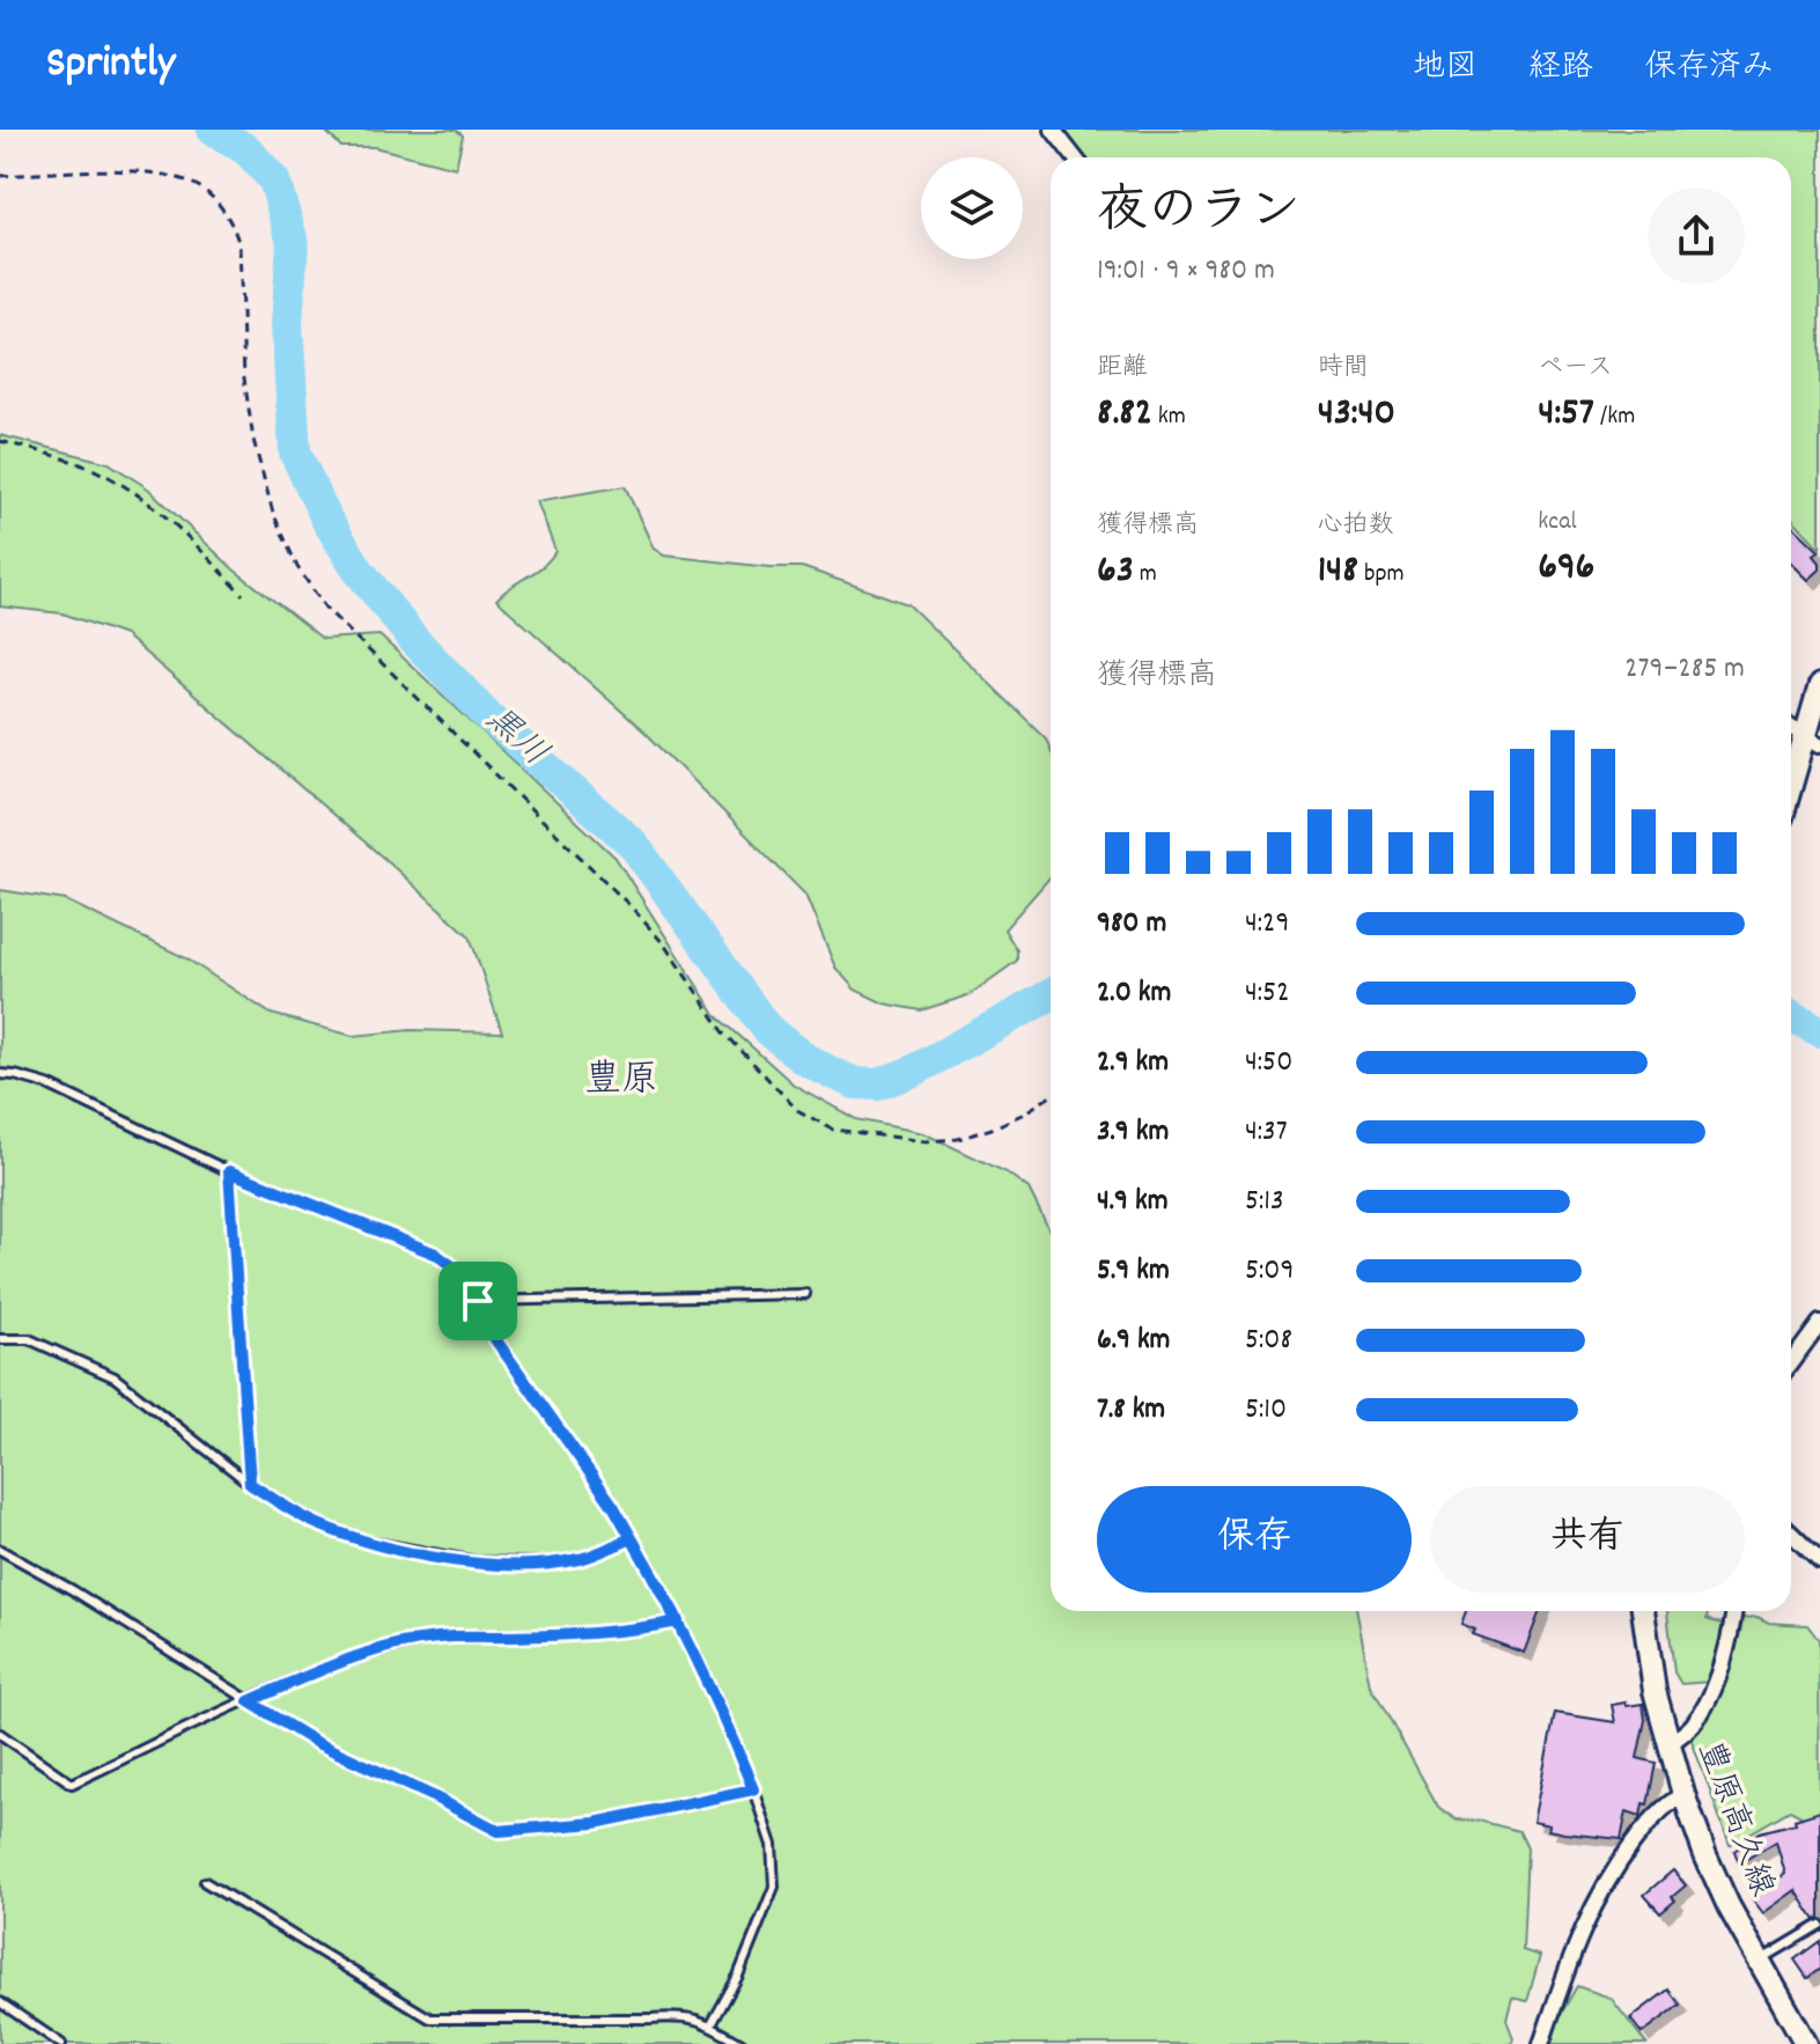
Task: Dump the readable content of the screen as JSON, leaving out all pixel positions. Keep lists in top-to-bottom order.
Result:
{
  "streets": {
    "main road": ["豊原高久線"]
  },
  "districts": ["豊原"],
  "water": ["黒川"],
  "page": {
    "header": "Sprintly",
    "nav": ["地図", "経路", "保存済み"],
    "heading": ["夜のラン", "19:01 · 9 × 980 m"],
    "stats": [
      ["距離", "8.82 km"],
      ["時間", "43:40"],
      ["ペース", "4:57 /km"],
      ["獲得標高", "63 m"],
      ["心拍数", "148 bpm"],
      ["kcal", "696"]
    ],
    "chart": ["獲得標高", "279–285 m"],
    "list": [
      {
        "name": "980 m",
        "note": "4:29"
      },
      {
        "name": "2.0 km",
        "note": "4:52"
      },
      {
        "name": "2.9 km",
        "note": "4:50"
      },
      {
        "name": "3.9 km",
        "note": "4:37"
      },
      {
        "name": "4.9 km",
        "note": "5:13"
      },
      {
        "name": "5.9 km",
        "note": "5:09"
      },
      {
        "name": "6.9 km",
        "note": "5:08"
      },
      {
        "name": "7.8 km",
        "note": "5:10"
      }
    ],
    "buttons": ["保存", "共有"]
  }
}
